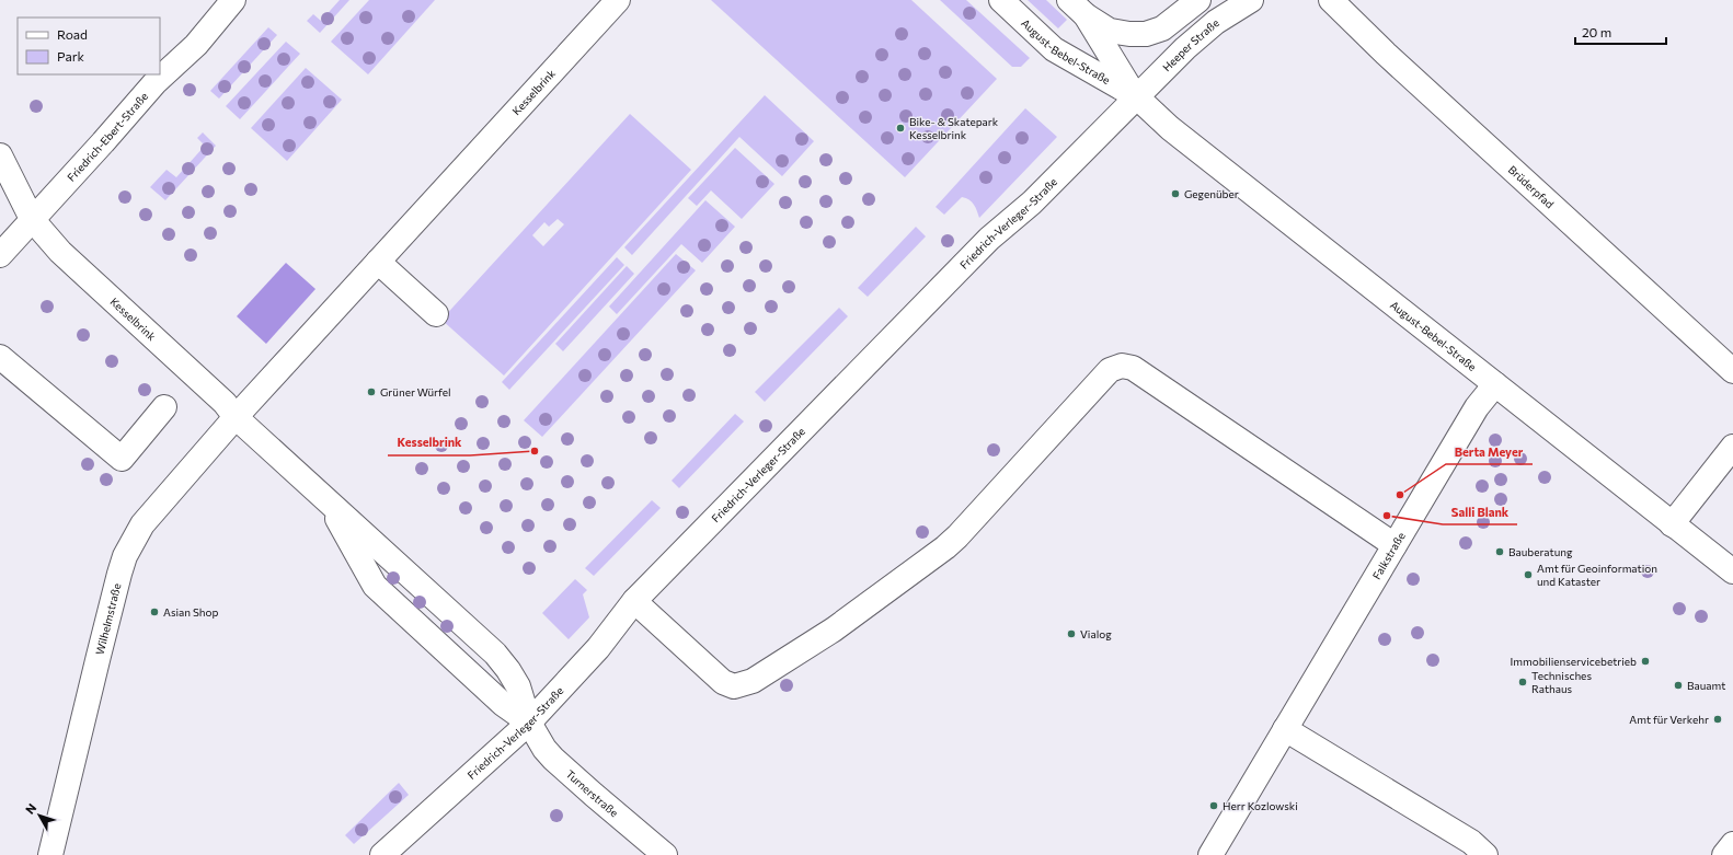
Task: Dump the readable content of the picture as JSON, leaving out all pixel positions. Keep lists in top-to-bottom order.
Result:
{
  "streets": {
    "street": [
      "Heeper Straße",
      "August-Bebel-Straße",
      "Kesselbrink",
      "Friedrich-Ebert-Straße",
      "Brüderpfad",
      "Friedrich-Verleger-Straße",
      "Falkstraße",
      "Wilhelmstraße",
      "Turnerstraße"
    ]
  },
  "crossings": [
    ["Heeper Straße", "August-Bebel-Straße"],
    ["Heeper Straße", "Friedrich-Verleger-Straße"],
    ["August-Bebel-Straße", "Friedrich-Verleger-Straße"],
    ["August-Bebel-Straße", "Falkstraße"],
    ["Kesselbrink", "Friedrich-Ebert-Straße"],
    ["Kesselbrink", "Friedrich-Verleger-Straße"],
    ["Kesselbrink", "Wilhelmstraße"],
    ["Kesselbrink", "Turnerstraße"],
    ["Friedrich-Verleger-Straße", "Turnerstraße"]
  ],
  "places": [
    "Bike- & Skatepark Kesselbrink",
    "Gegenüber",
    "Grüner Würfel",
    "Kesselbrink",
    "Berta Meyer",
    "Salli Blank",
    "Bauberatung",
    "Amt für Geoinformation und Kataster",
    "Asian Shop",
    "Vialog",
    "Immobilienservicebetrieb",
    "Technisches Rathaus",
    "Bauamt",
    "Amt für Verkehr",
    "Herr Kozlowski"
  ],
  "legend": ["Road", "Park"],
  "scale_bar": "20 m",
  "north": "top left"
}
